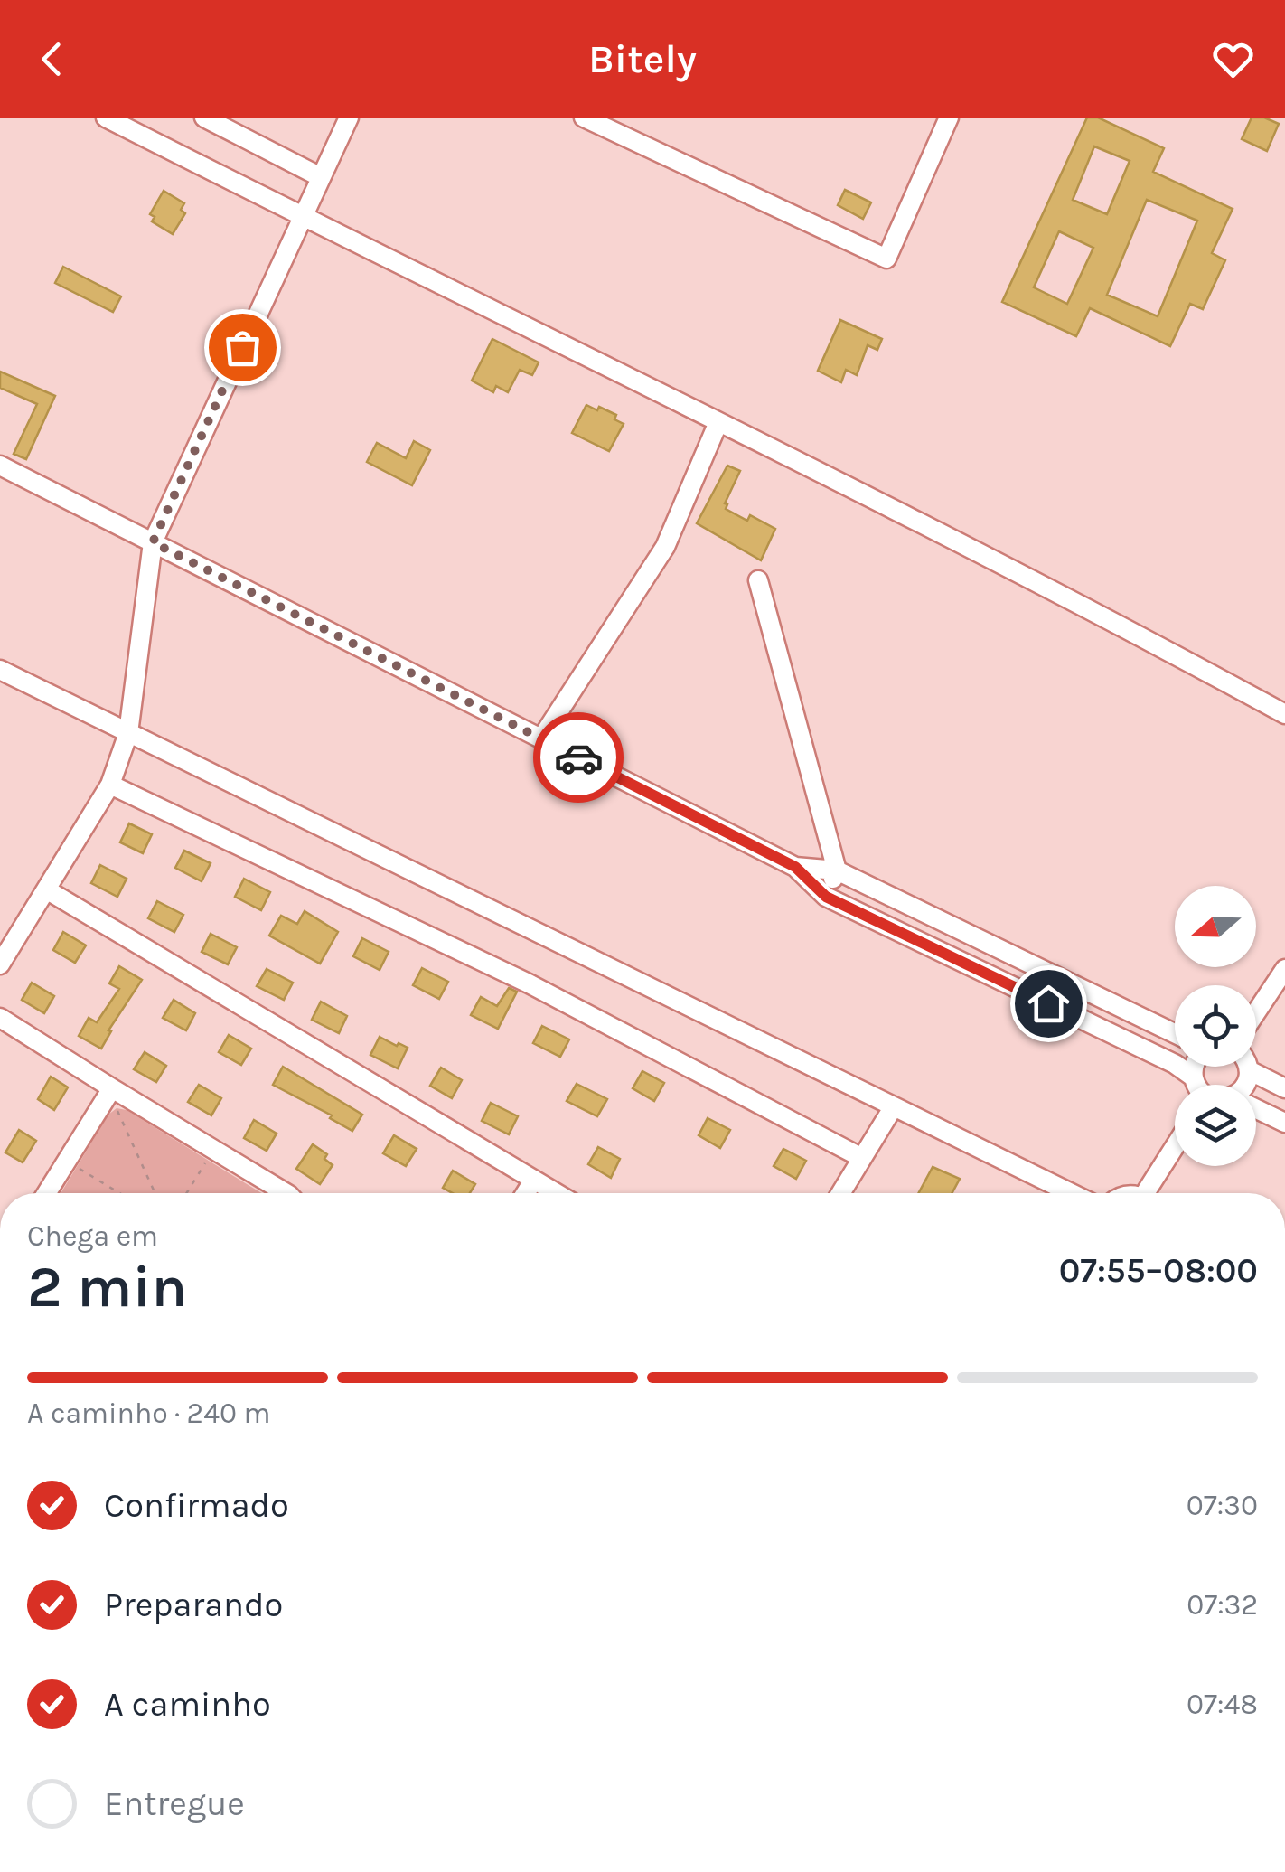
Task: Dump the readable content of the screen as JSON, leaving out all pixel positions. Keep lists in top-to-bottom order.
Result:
{
  "north": "left",
  "page": {
    "header": "Bitely",
    "heading": ["2 min", "Chega em", "07:55–08:00"],
    "bar": "A caminho · 240 m",
    "list": [
      ["Confirmado", "07:30"],
      ["Preparando", "07:32"],
      ["A caminho", "07:48"],
      "Entregue"
    ]
  }
}
